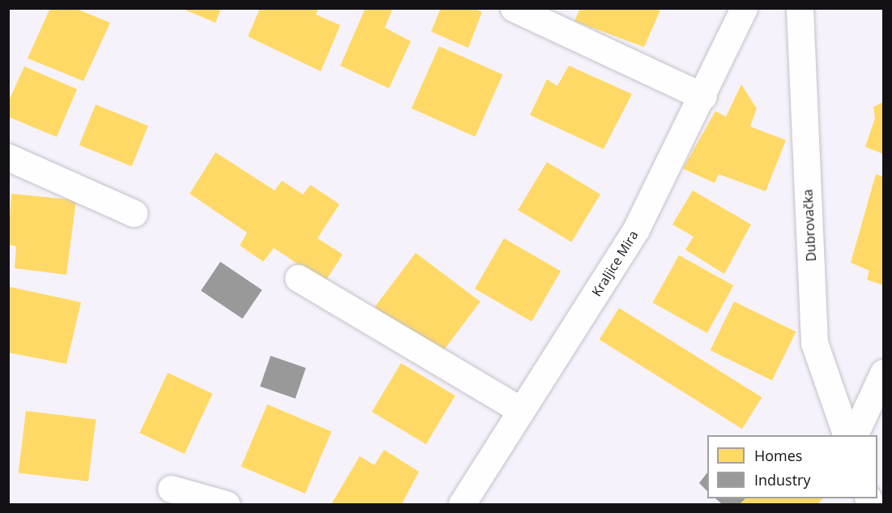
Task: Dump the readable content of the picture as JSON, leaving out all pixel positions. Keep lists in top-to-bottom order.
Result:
{
  "streets": {
    "street": ["Dubrovačka", "Kraljice Mira"]
  },
  "legend": ["Homes", "Industry"]
}
